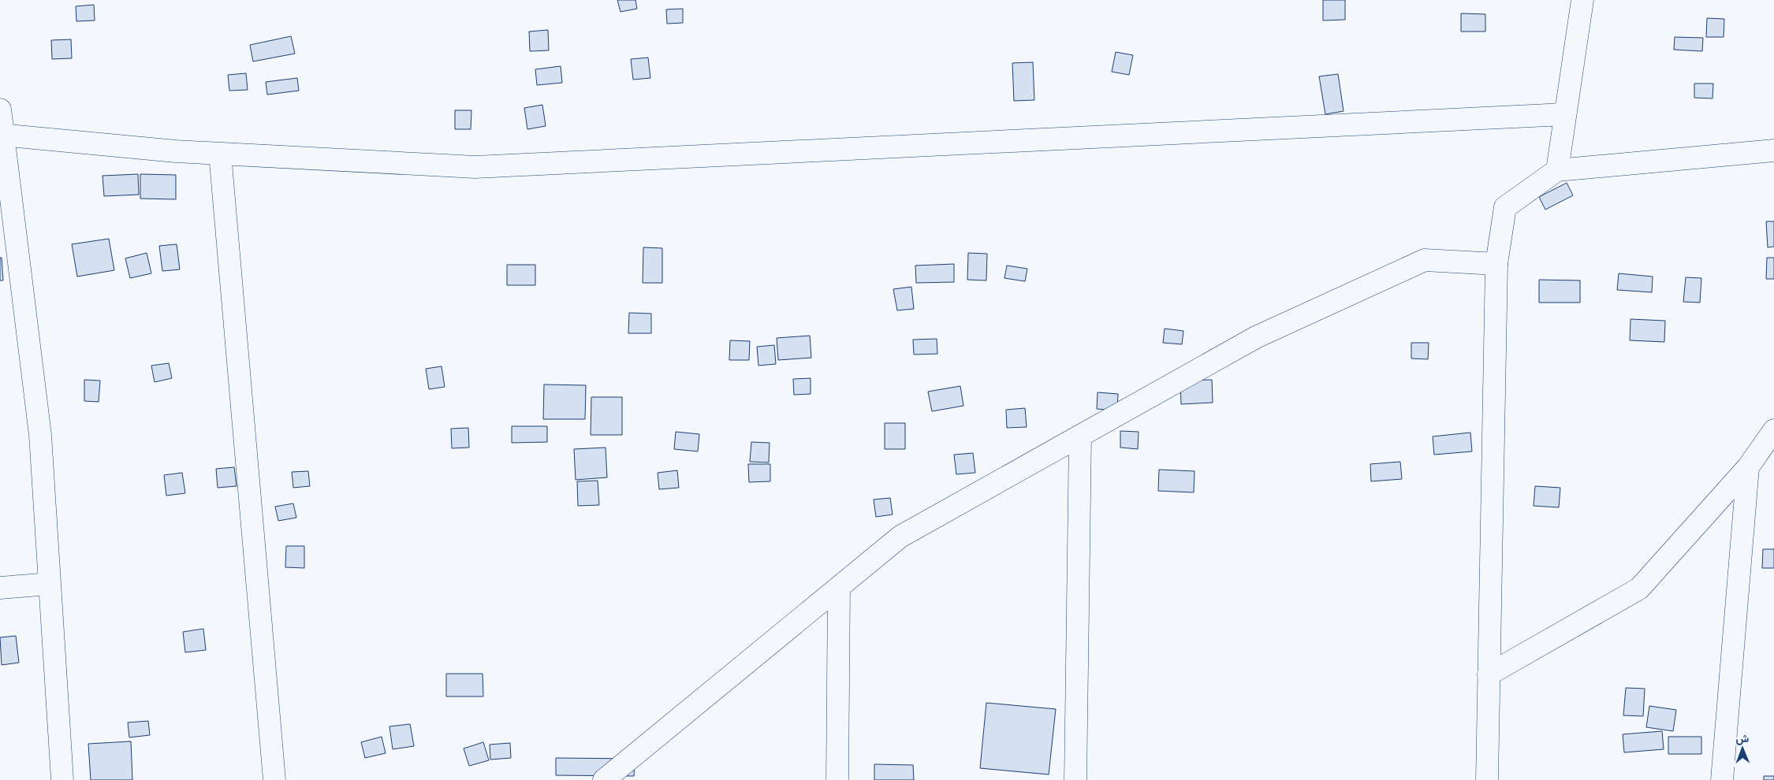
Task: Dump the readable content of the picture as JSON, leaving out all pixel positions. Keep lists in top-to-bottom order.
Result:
{
  "north": "top"
}
